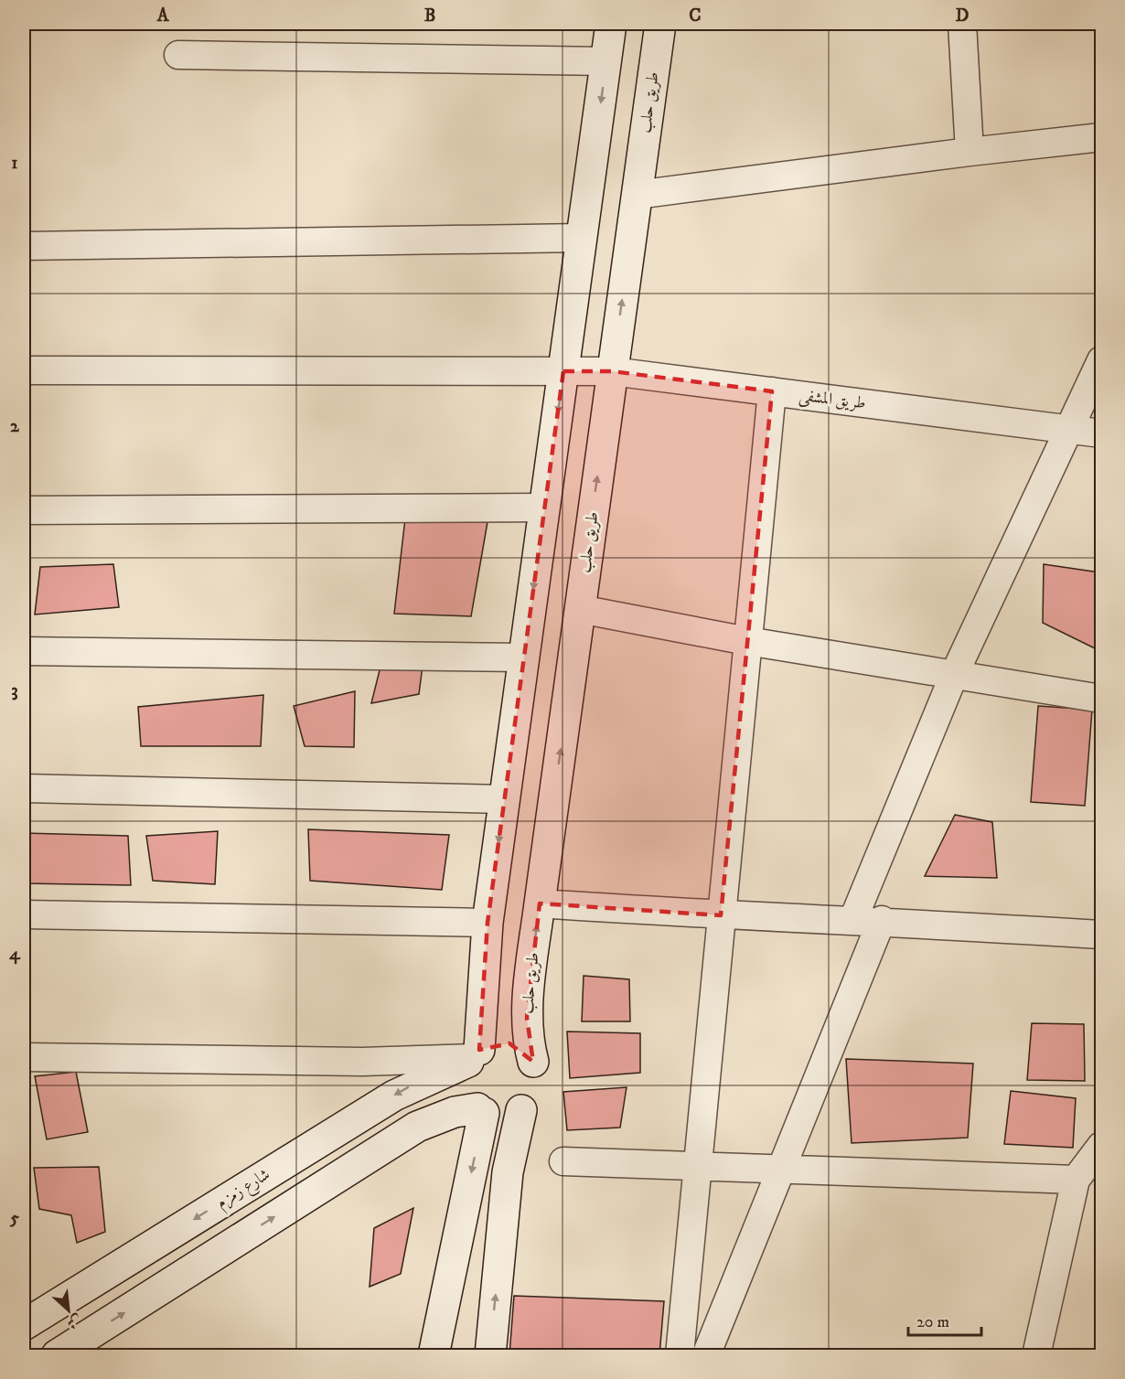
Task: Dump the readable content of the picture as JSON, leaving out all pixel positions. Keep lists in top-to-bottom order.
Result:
{
  "streets": {
    "main road": ["طريق حلب", "شارع زمزم"],
    "street": ["طريق المشفى"]
  },
  "crossings": [
    ["طريق حلب", "طريق المشفى"],
    ["طريق حلب", "شارع زمزم"]
  ],
  "scale_bar": "20 m",
  "north": "bottom right",
  "grid": {
    "columns": [
      "A",
      "B",
      "C",
      "D"
    ],
    "rows": [
      "1",
      "2",
      "3",
      "4",
      "5"
    ]
  }
}
